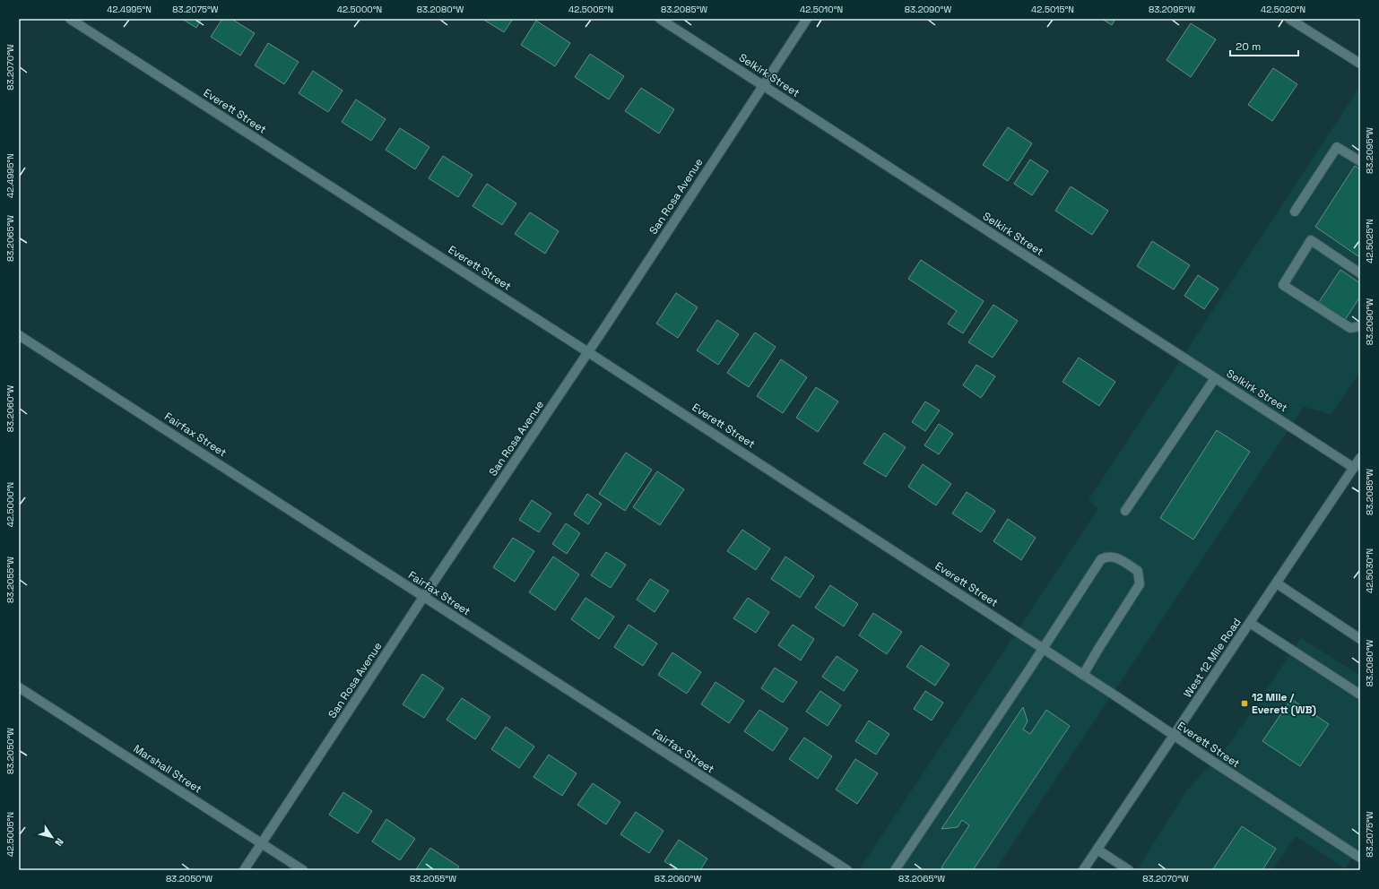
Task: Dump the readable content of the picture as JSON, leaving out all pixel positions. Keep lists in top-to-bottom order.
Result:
{
  "streets": {
    "street": [
      "Selkirk Street",
      "Everett Street",
      "San Rosa Avenue",
      "Fairfax Street",
      "West 12 Mile Road",
      "Marshall Street"
    ]
  },
  "crossings": [
    ["Selkirk Street", "San Rosa Avenue"],
    ["Selkirk Street", "West 12 Mile Road"],
    ["Everett Street", "San Rosa Avenue"],
    ["Everett Street", "West 12 Mile Road"],
    ["San Rosa Avenue", "Fairfax Street"],
    ["San Rosa Avenue", "Marshall Street"]
  ],
  "places": {
    "transit": ["12 Mile / Everett (WB)"]
  },
  "scale_bar": "20 m",
  "north": "bottom right",
  "coordinates": [
    "42.4995°N",
    "83.2075°W",
    "42.5000°N",
    "83.2080°W",
    "42.5005°N",
    "83.2085°W",
    "42.5010°N",
    "83.2090°W",
    "42.5015°N",
    "83.2095°W",
    "42.5020°N",
    "83.2070°W",
    "83.2065°W",
    "42.5025°N",
    "83.2060°W",
    "42.5030°N",
    "83.2055°W",
    "83.2050°W"
  ]
}
